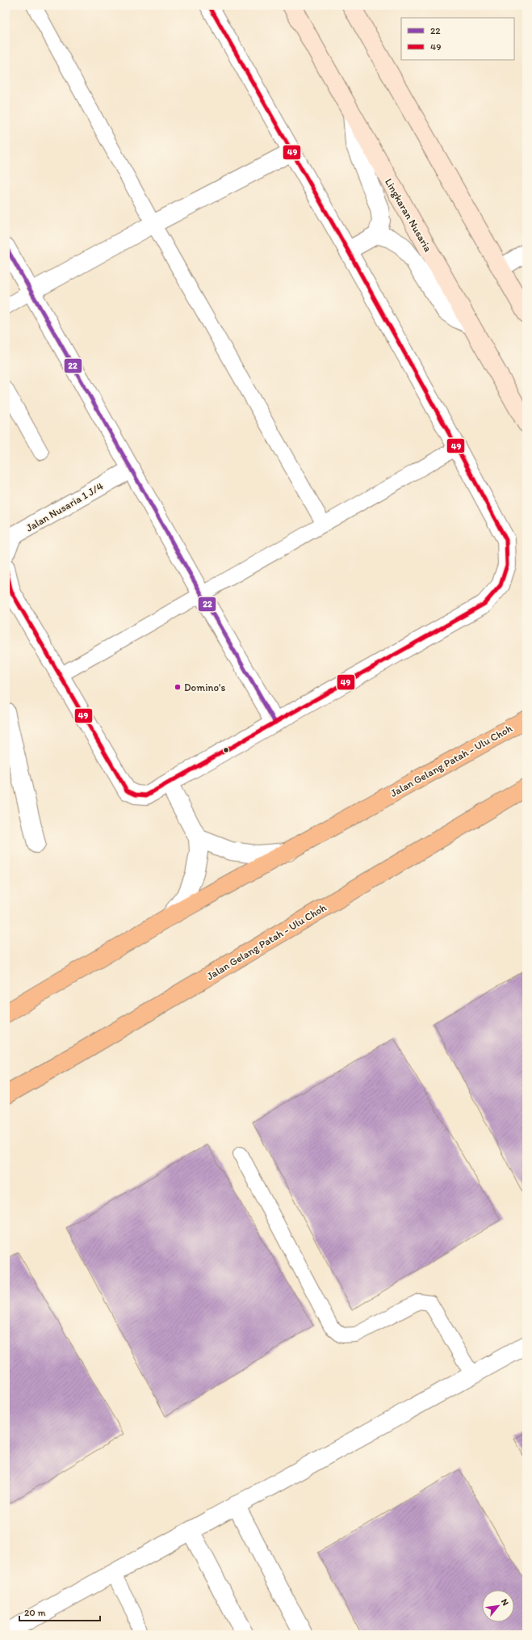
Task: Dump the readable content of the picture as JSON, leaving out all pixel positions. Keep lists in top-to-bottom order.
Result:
{
  "streets": {
    "main road": ["Lingkaran Nusaria", "Jalan Gelang Patah - Ulu Choh"],
    "street": ["Jalan Nusaria 1 J/4"]
  },
  "places": ["Domino's"],
  "lines": ["transit line 49", "transit line 22"],
  "legend": ["22", "49"],
  "scale_bar": "20 m",
  "north": "top right"
}
